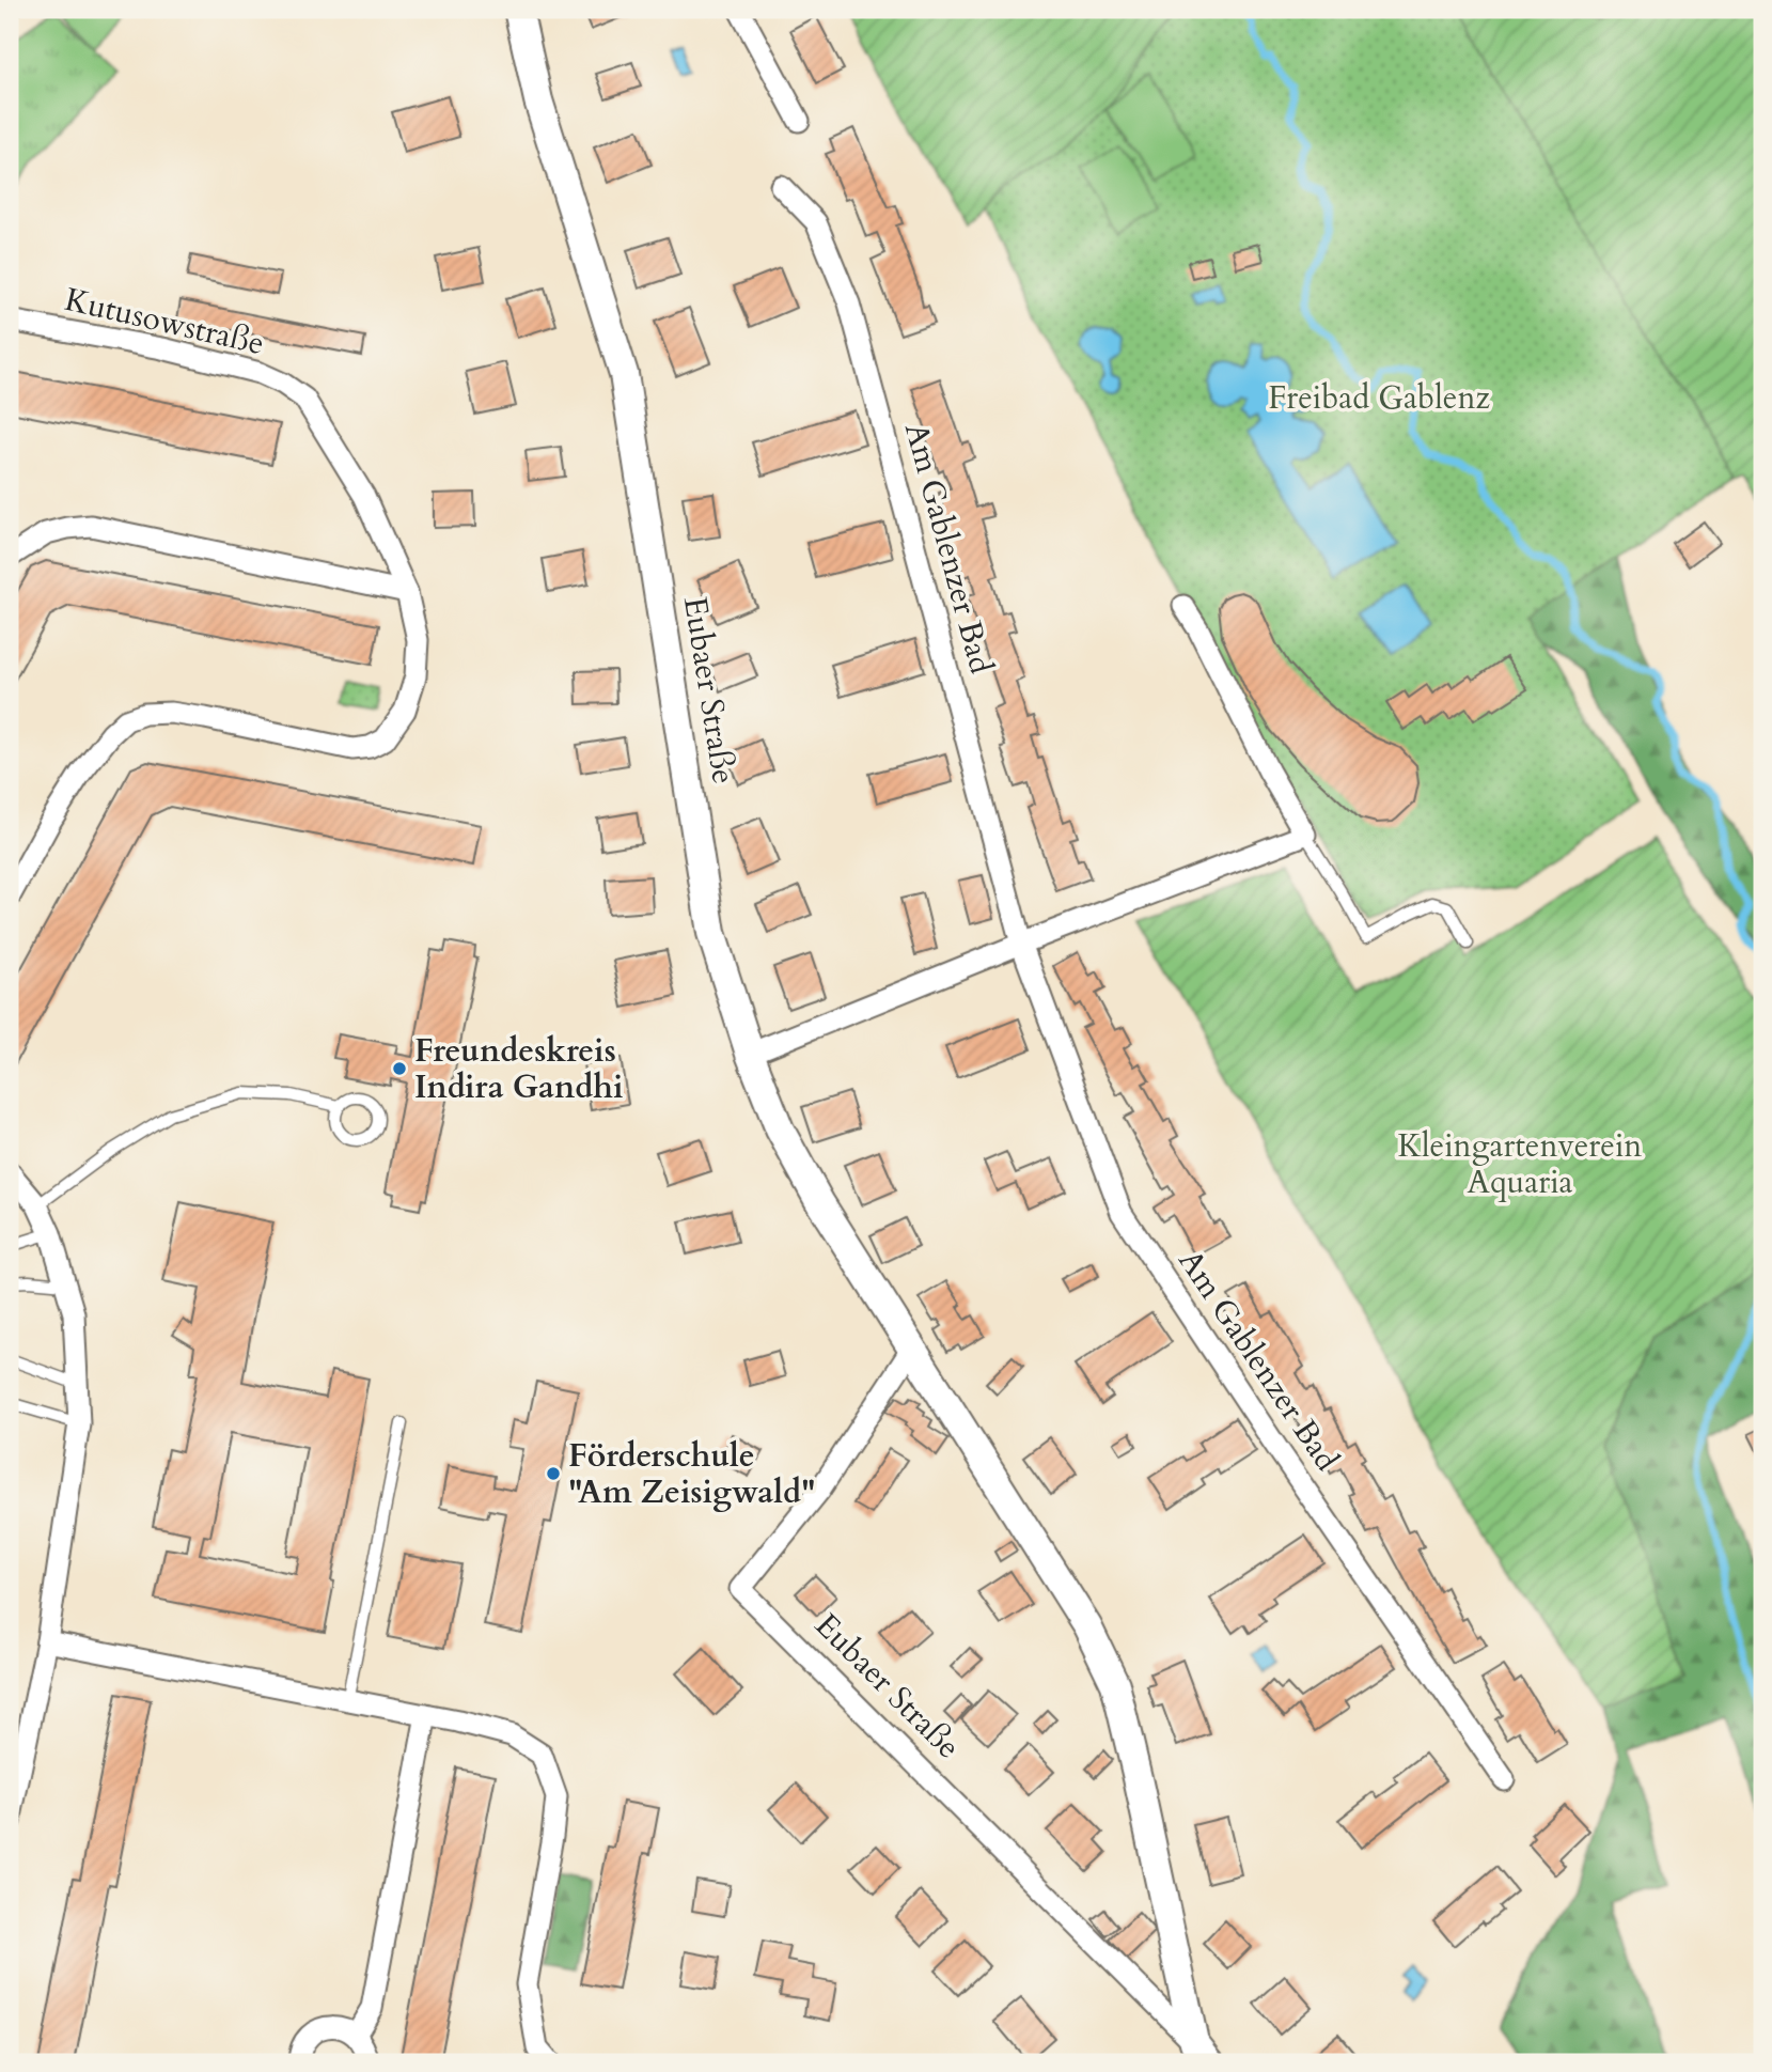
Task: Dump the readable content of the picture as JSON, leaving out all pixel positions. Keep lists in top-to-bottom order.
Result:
{
  "streets": {
    "street": ["Kutusowstraße", "Am Gablenzer Bad", "Eubaer Straße"]
  },
  "parks": ["Freibad Gablenz", "Kleingartenverein Aquaria"],
  "places": ["Freundeskreis Indira Gandhi", "Förderschule \"Am Zeisigwald\""]
}
